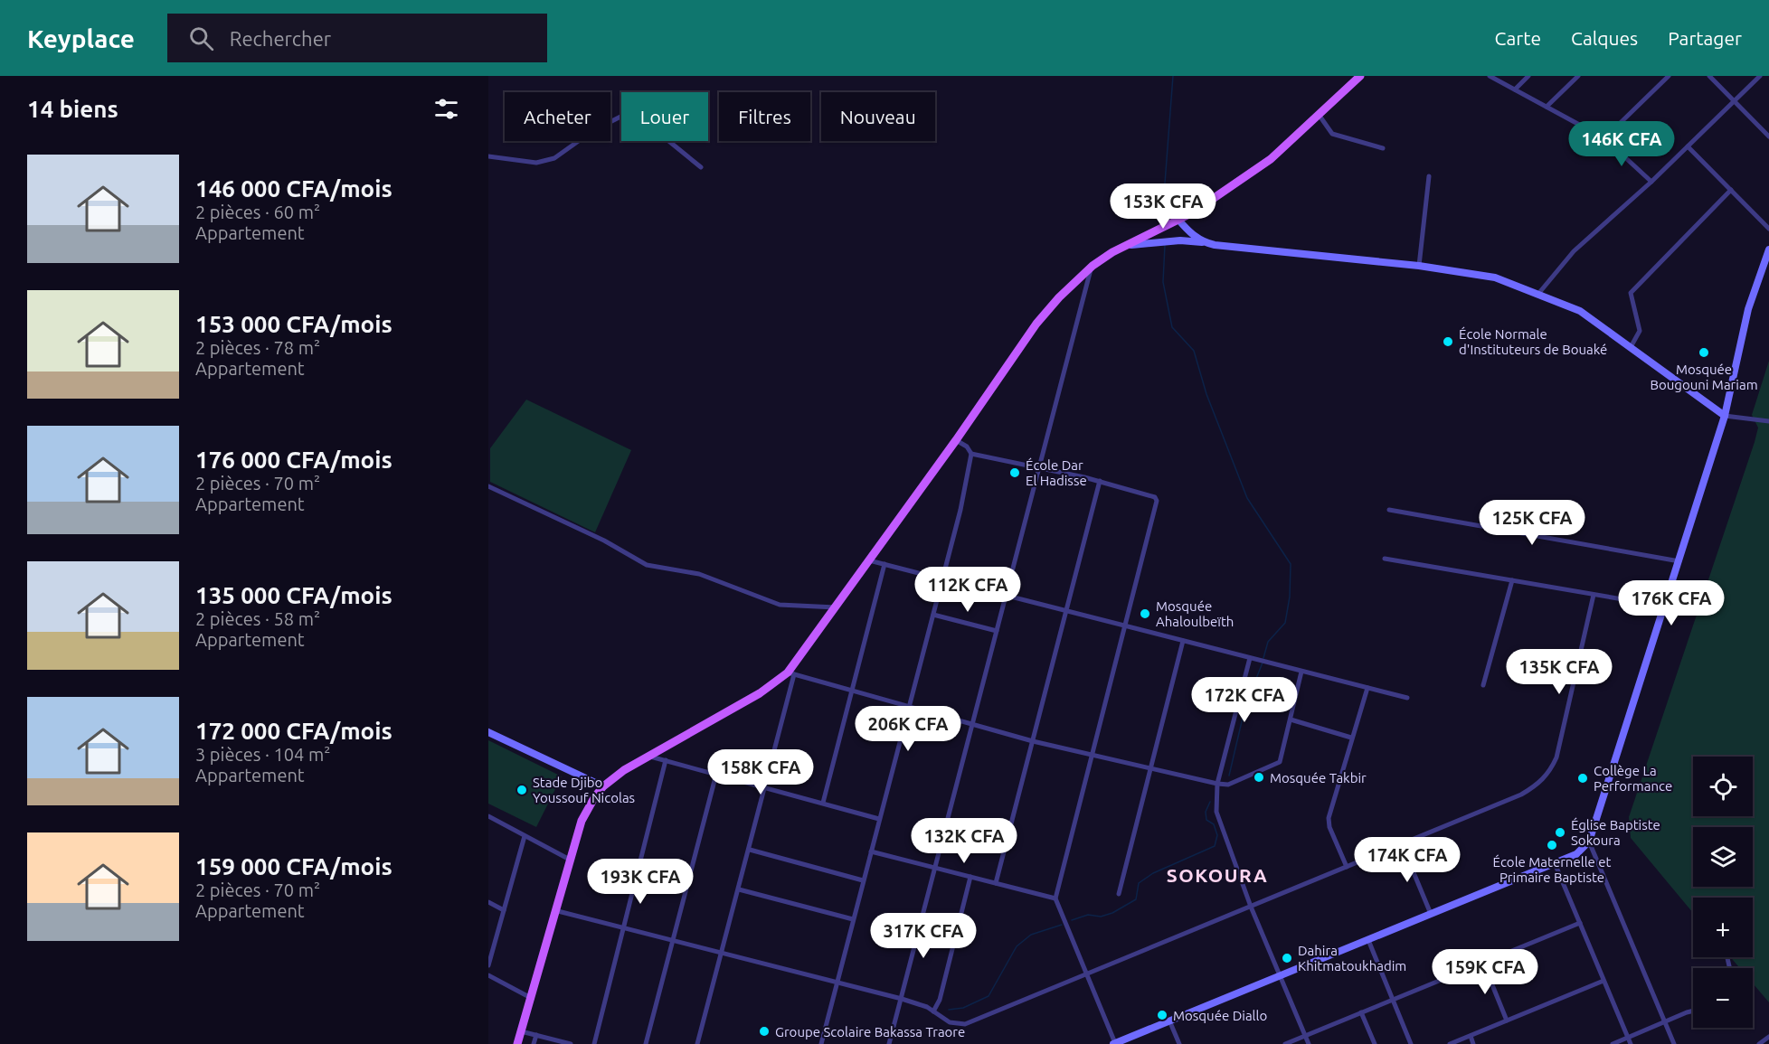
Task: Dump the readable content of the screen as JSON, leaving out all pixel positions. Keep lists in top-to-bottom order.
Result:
{
  "districts": ["SOKOURA"],
  "places": [
    "École Normale d'Instituteurs de Bouaké",
    "Mosquée Bougouni Mariam",
    "École Dar El Hadisse",
    "Mosquée Ahaloulbeïth",
    "Mosquée Takbir",
    "Collège La Performance",
    "Stade Djibo Youssouf Nicolas",
    "Église Baptiste Sokoura",
    "École Maternelle et Primaire Baptiste",
    "Dahira Khitmatoukhadim",
    "Mosquée Diallo",
    "Groupe Scolaire Bakassa Traore"
  ],
  "page": {
    "header": "Keyplace",
    "search": "Rechercher",
    "nav": ["Carte", "Calques", "Partager"],
    "heading": "14 biens",
    "chip": [
      "Acheter",
      "Louer",
      "Filtres",
      "Nouveau"
    ],
    "price": [
      "146K CFA",
      "153K CFA",
      "125K CFA",
      "112K CFA",
      "176K CFA",
      "135K CFA",
      "172K CFA",
      "206K CFA",
      "158K CFA",
      "132K CFA",
      "174K CFA",
      "193K CFA",
      "317K CFA",
      "159K CFA"
    ],
    "list": [
      {
        "name": "146 000 CFA/mois",
        "note": "2 pièces · 60 m² · Appartement"
      },
      {
        "name": "153 000 CFA/mois",
        "note": "2 pièces · 78 m² · Appartement"
      },
      {
        "name": "176 000 CFA/mois",
        "note": "2 pièces · 70 m² · Appartement"
      },
      {
        "name": "135 000 CFA/mois",
        "note": "2 pièces · 58 m² · Appartement"
      },
      {
        "name": "172 000 CFA/mois",
        "note": "3 pièces · 104 m² · Appartement"
      },
      {
        "name": "159 000 CFA/mois",
        "note": "2 pièces · 70 m² · Appartement"
      }
    ],
    "map_buttons": ["+", "−"]
  }
}
